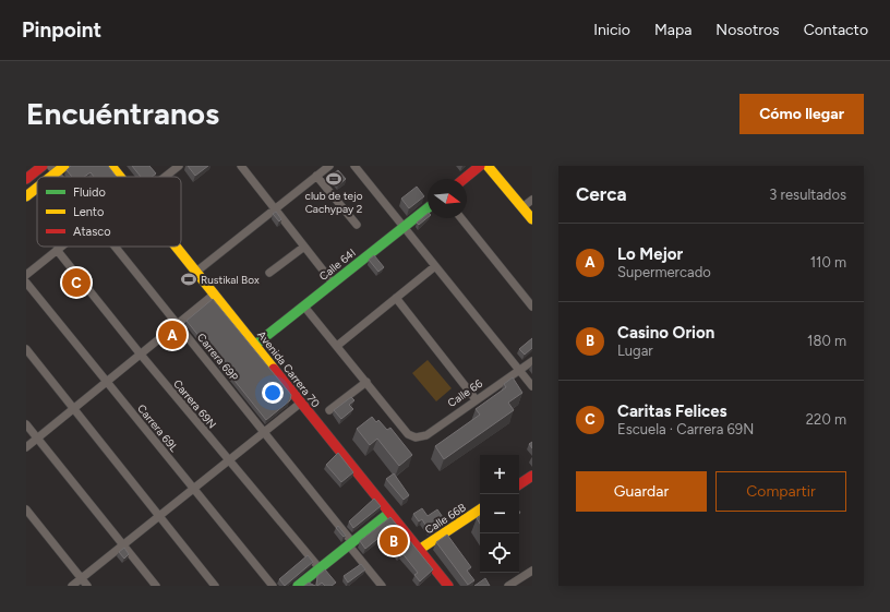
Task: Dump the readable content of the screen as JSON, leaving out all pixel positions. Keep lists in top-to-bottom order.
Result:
{
  "streets": {
    "street": [
      "Calle 64I",
      "Carrera 69P",
      "Avenida Carrera 70",
      "Calle 66",
      "Carrera 69N",
      "Carrera 69L",
      "Calle 66B"
    ]
  },
  "crossings": [
    ["Calle 64I", "Avenida Carrera 70"],
    ["Avenida Carrera 70", "Calle 66B"]
  ],
  "places": {
    "sports": ["club de tejo Cachypay 2", "Rustikal Box"]
  },
  "legend": ["Fluido", "Lento", "Atasco"],
  "north": "right",
  "page": {
    "header": "Pinpoint",
    "nav": [
      "Inicio",
      "Mapa",
      "Nosotros",
      "Contacto"
    ],
    "buttons": [
      "Cómo llegar",
      ["Guardar", "Compartir"]
    ],
    "title": "Encuéntranos",
    "heading": ["Cerca", "3 resultados"],
    "list": [
      {
        "mark": "A",
        "name": "Lo Mejor",
        "note": "Supermercado",
        "value": "110 m"
      },
      {
        "mark": "B",
        "name": "Casino Orion",
        "note": "Lugar",
        "value": "180 m"
      },
      {
        "mark": "C",
        "name": "Caritas Felices",
        "note": "Escuela · Carrera 69N",
        "value": "220 m"
      }
    ],
    "pins": ["C", "A", "B"],
    "map_buttons": ["+", "−"]
  }
}
